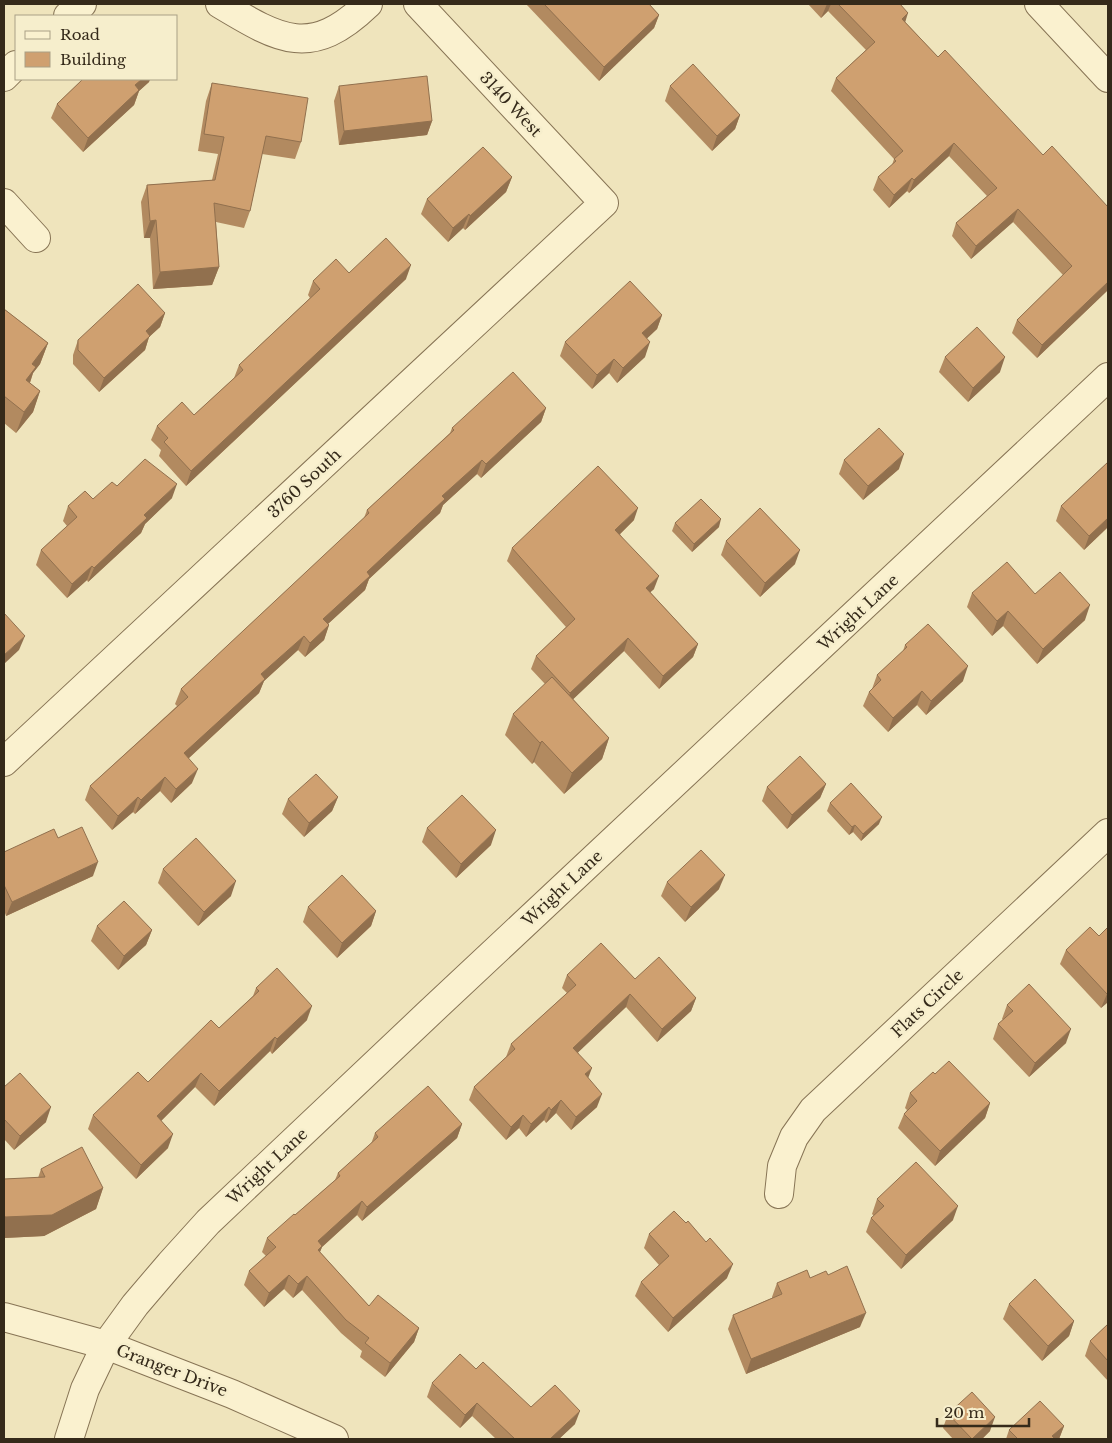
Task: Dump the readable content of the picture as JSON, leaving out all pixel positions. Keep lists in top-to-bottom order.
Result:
{
  "streets": {
    "street": [
      "3140 West",
      "3760 South",
      "Wright Lane",
      "Flats Circle",
      "Granger Drive"
    ]
  },
  "crossings": [
    ["3140 West", "3760 South"],
    ["Wright Lane", "Granger Drive"]
  ],
  "legend": ["Road", "Building"],
  "scale_bar": "20 m"
}
